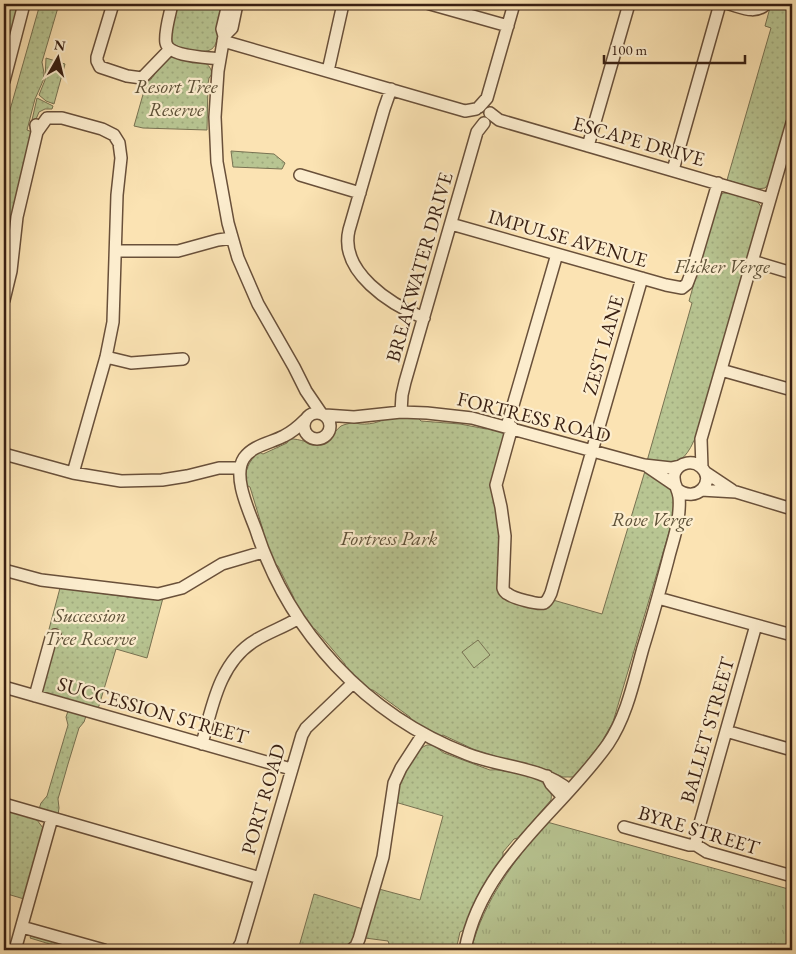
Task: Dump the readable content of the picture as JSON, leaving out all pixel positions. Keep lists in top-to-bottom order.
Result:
{
  "streets": {
    "street": [
      "ESCAPE DRIVE",
      "IMPULSE AVENUE",
      "BREAKWATER DRIVE",
      "ZEST LANE",
      "FORTRESS ROAD",
      "SUCCESSION STREET",
      "BALLET STREET",
      "PORT ROAD",
      "BYRE STREET"
    ]
  },
  "crossings": [
    ["ESCAPE DRIVE", "IMPULSE AVENUE"],
    ["ESCAPE DRIVE", "BREAKWATER DRIVE"],
    ["IMPULSE AVENUE", "BREAKWATER DRIVE"],
    ["IMPULSE AVENUE", "ZEST LANE"],
    ["BREAKWATER DRIVE", "FORTRESS ROAD"],
    ["ZEST LANE", "FORTRESS ROAD"],
    ["SUCCESSION STREET", "PORT ROAD"],
    ["BALLET STREET", "BYRE STREET"]
  ],
  "parks": [
    "Resort Tree Reserve",
    "Flicker Verge",
    "Rove Verge",
    "Fortress Park",
    "Succession Tree Reserve"
  ],
  "scale_bar": "100 m",
  "north": "top"
}
